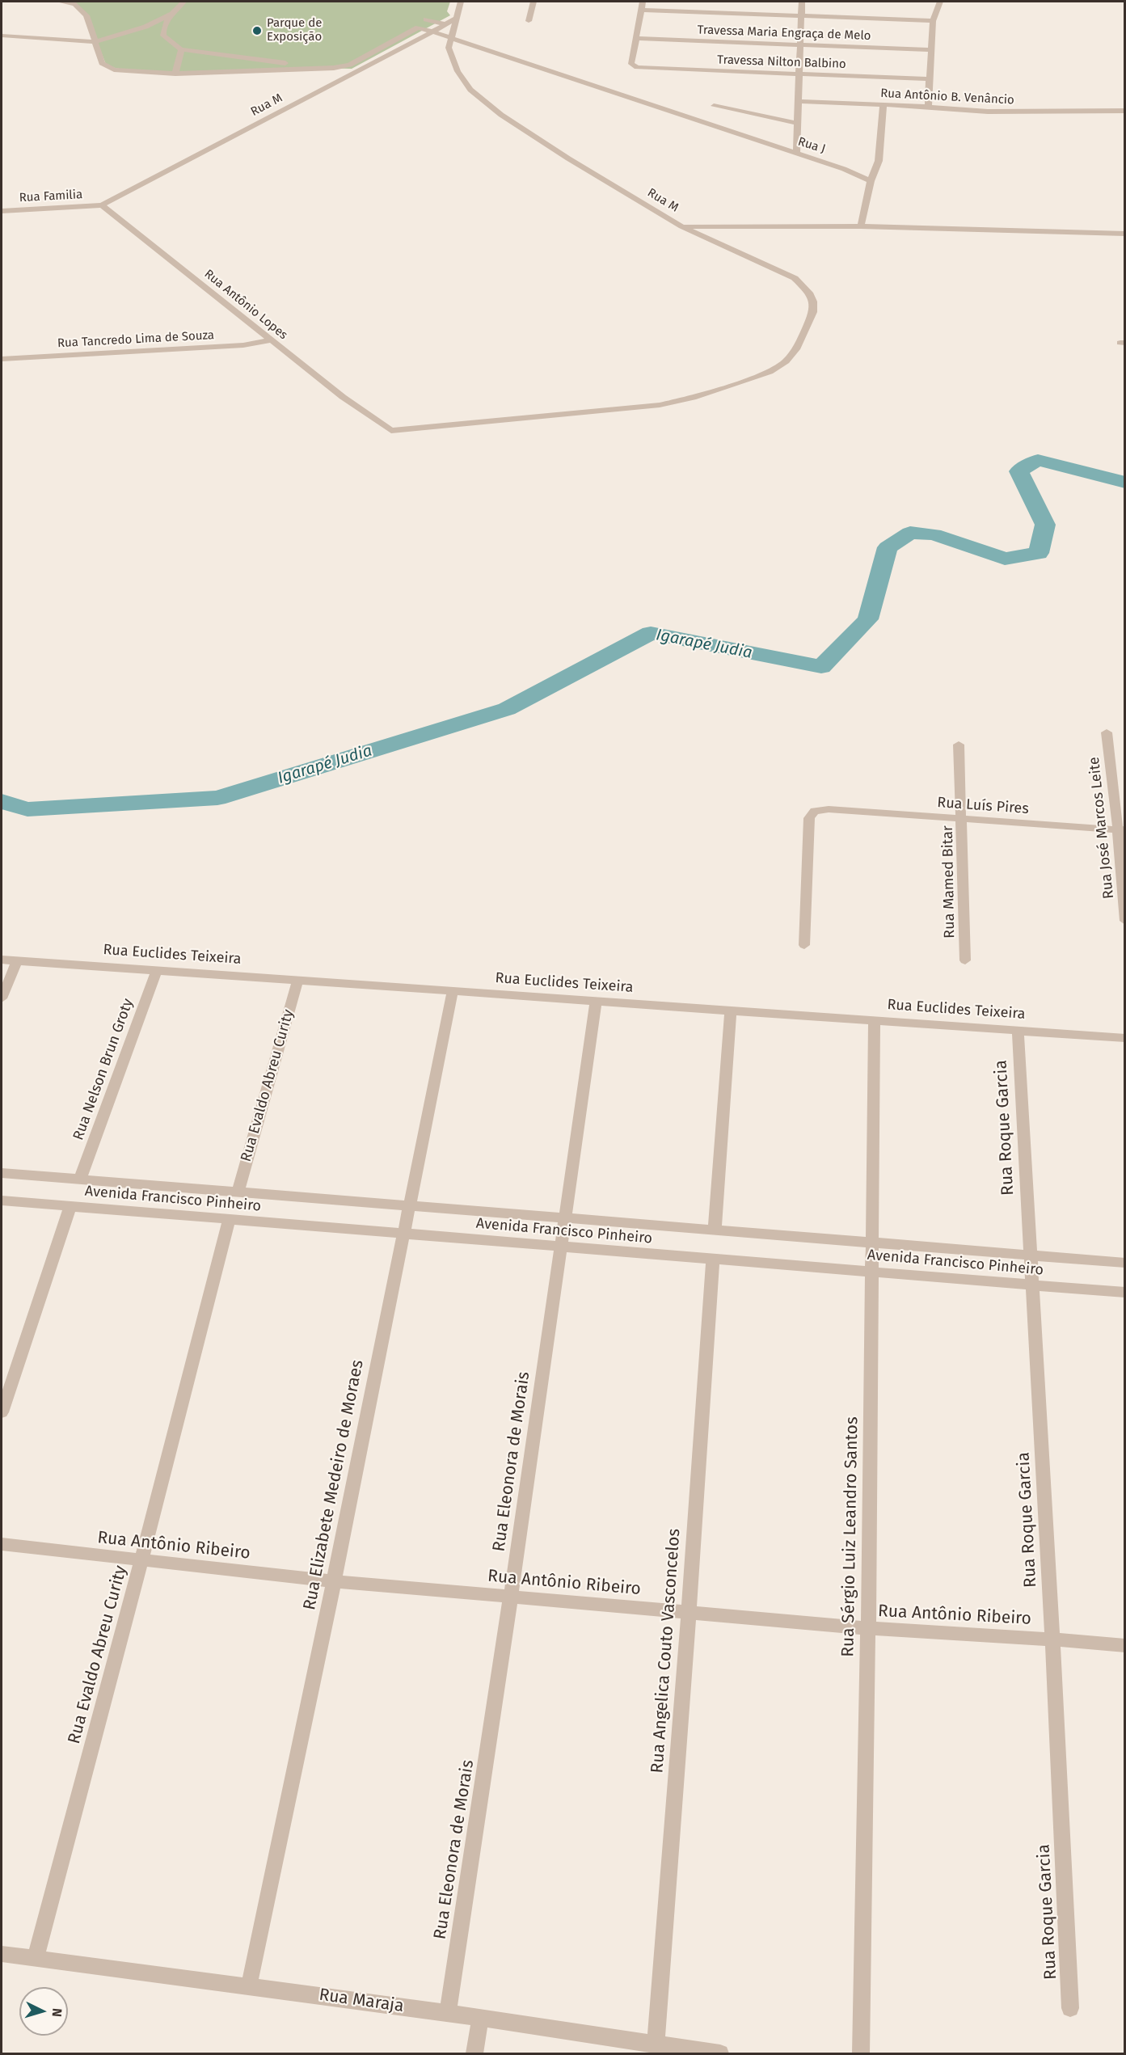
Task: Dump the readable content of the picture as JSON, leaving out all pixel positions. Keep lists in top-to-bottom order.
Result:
{
  "streets": {
    "street": [
      "Travessa Maria Engraça de Melo",
      "Travessa Nilton Balbino",
      "Rua Antônio B. Venâncio",
      "Rua M",
      "Rua J",
      "Rua Familia",
      "Rua Antônio Lopes",
      "Rua Tancredo Lima de Souza",
      "Rua Luís Pires",
      "Rua José Marcos Leite",
      "Rua Mamed Bitar",
      "Rua Euclides Teixeira",
      "Rua Nelson Brun Groty",
      "Rua Evaldo Abreu Curity",
      "Rua Roque Garcia",
      "Avenida Francisco Pinheiro",
      "Rua Eleonora de Morais",
      "Rua Elizabete Medeiro de Moraes",
      "Rua Sérgio Luiz Leandro Santos",
      "Rua Antônio Ribeiro",
      "Rua Angelica Couto Vasconcelos",
      "Rua Maraja"
    ]
  },
  "crossings": [
    ["Travessa Maria Engraça de Melo", "Travessa Nilton Balbino"],
    ["Rua M", "Rua J"],
    ["Rua M", "Rua Familia"],
    ["Rua M", "Rua Antônio Lopes"],
    ["Rua Familia", "Rua Antônio Lopes"],
    ["Rua Antônio Lopes", "Rua Tancredo Lima de Souza"],
    ["Rua Luís Pires", "Rua José Marcos Leite"],
    ["Rua Luís Pires", "Rua Mamed Bitar"],
    ["Rua Euclides Teixeira", "Rua Nelson Brun Groty"],
    ["Rua Euclides Teixeira", "Rua Evaldo Abreu Curity"],
    ["Rua Euclides Teixeira", "Rua Roque Garcia"],
    ["Rua Euclides Teixeira", "Rua Eleonora de Morais"],
    ["Rua Euclides Teixeira", "Rua Elizabete Medeiro de Moraes"],
    ["Rua Euclides Teixeira", "Rua Sérgio Luiz Leandro Santos"],
    ["Rua Nelson Brun Groty", "Avenida Francisco Pinheiro"],
    ["Rua Evaldo Abreu Curity", "Avenida Francisco Pinheiro"],
    ["Rua Evaldo Abreu Curity", "Rua Antônio Ribeiro"],
    ["Rua Evaldo Abreu Curity", "Rua Maraja"],
    ["Rua Roque Garcia", "Avenida Francisco Pinheiro"],
    ["Rua Roque Garcia", "Rua Antônio Ribeiro"],
    ["Avenida Francisco Pinheiro", "Rua Eleonora de Morais"],
    ["Avenida Francisco Pinheiro", "Rua Elizabete Medeiro de Moraes"],
    ["Avenida Francisco Pinheiro", "Rua Sérgio Luiz Leandro Santos"],
    ["Avenida Francisco Pinheiro", "Rua Angelica Couto Vasconcelos"],
    ["Rua Eleonora de Morais", "Rua Antônio Ribeiro"],
    ["Rua Eleonora de Morais", "Rua Maraja"],
    ["Rua Elizabete Medeiro de Moraes", "Rua Antônio Ribeiro"],
    ["Rua Elizabete Medeiro de Moraes", "Rua Maraja"],
    ["Rua Sérgio Luiz Leandro Santos", "Rua Antônio Ribeiro"],
    ["Rua Antônio Ribeiro", "Rua Angelica Couto Vasconcelos"],
    ["Rua Angelica Couto Vasconcelos", "Rua Maraja"]
  ],
  "water": ["Igarapé Judia"],
  "places": ["Parque de Exposição"],
  "north": "right"
}
